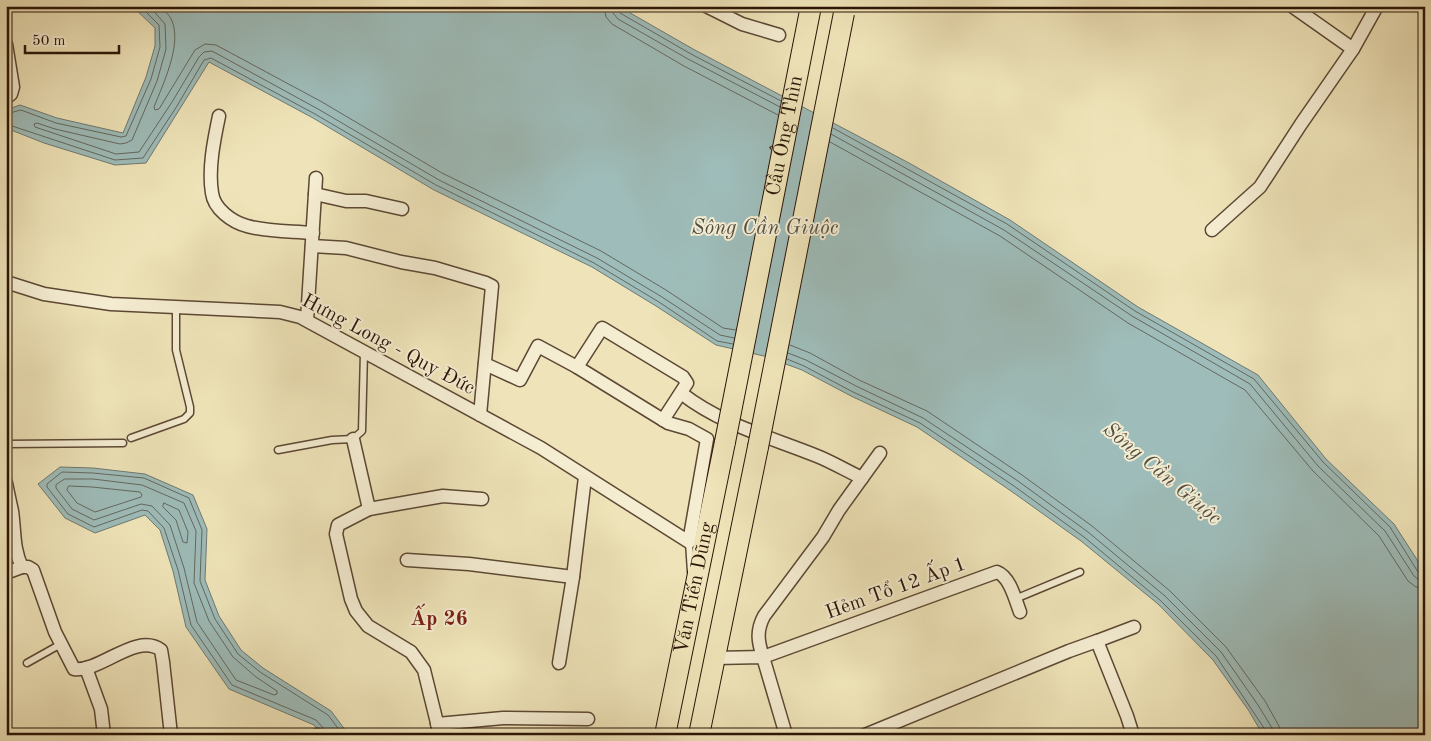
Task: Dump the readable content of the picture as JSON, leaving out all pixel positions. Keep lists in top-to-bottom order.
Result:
{
  "streets": {
    "highway": ["Cầu Ông Thìn", "Văn Tiến Dũng"],
    "street": ["Hưng Long - Quy Đức", "Hẻm Tổ 12 Ấp 1"]
  },
  "crossings": [
    ["Cầu Ông Thìn", "Văn Tiến Dũng"],
    ["Văn Tiến Dũng", "Hẻm Tổ 12 Ấp 1"]
  ],
  "districts": ["Ấp 26"],
  "water": ["Sông Cần Giuộc"],
  "scale_bar": "50 m"
}
